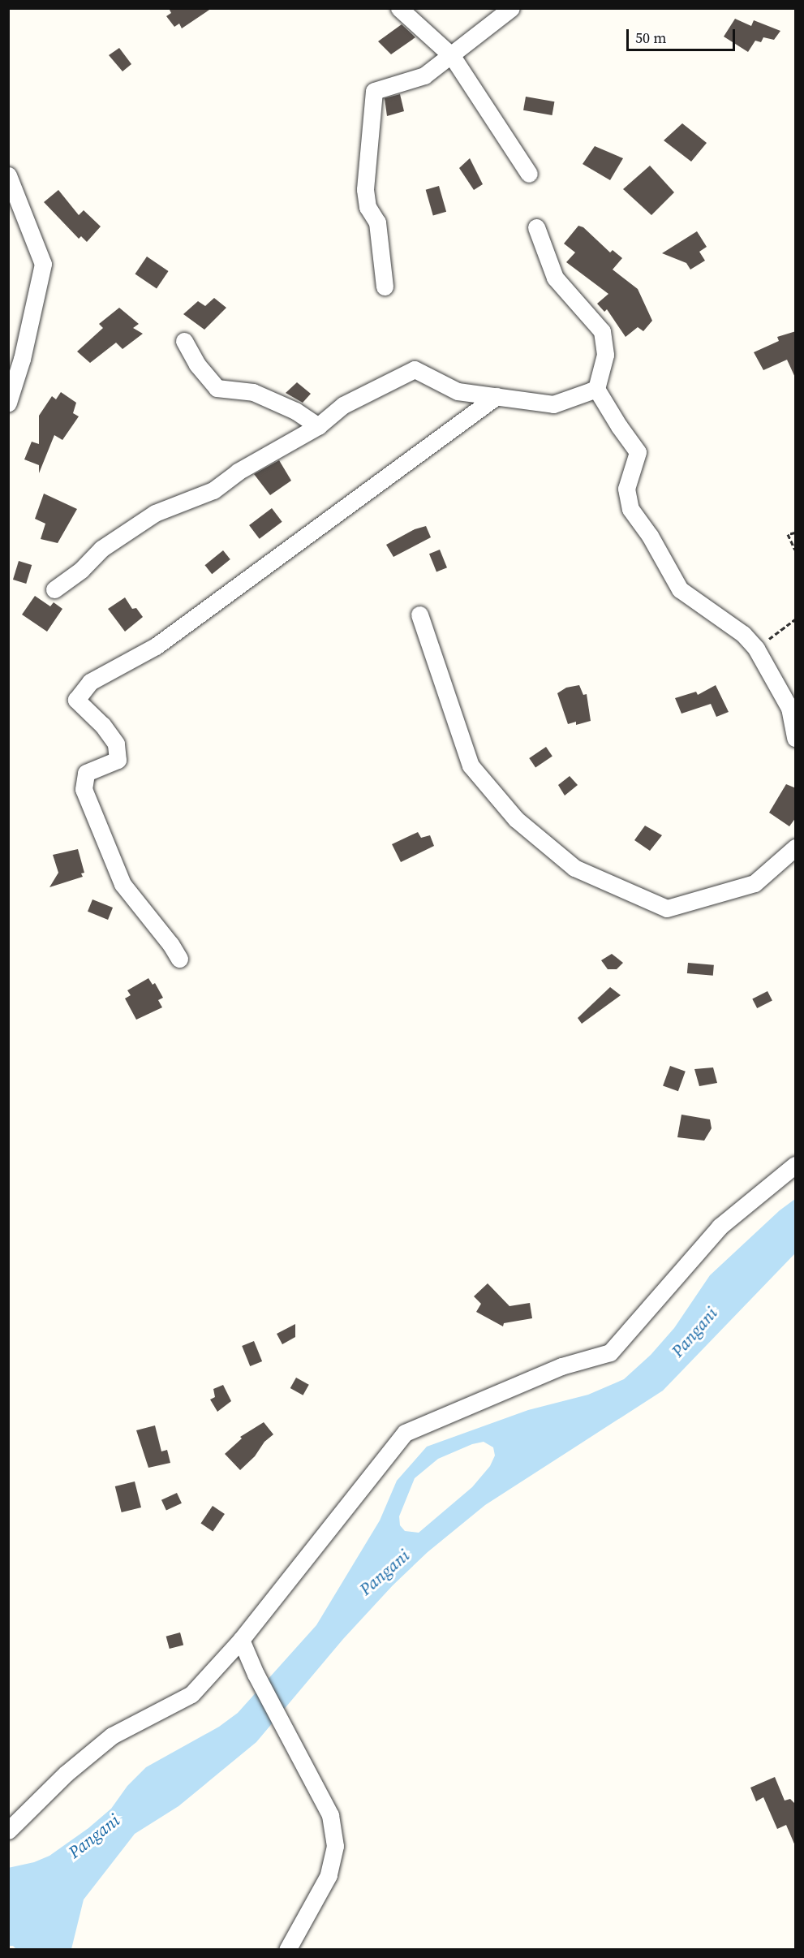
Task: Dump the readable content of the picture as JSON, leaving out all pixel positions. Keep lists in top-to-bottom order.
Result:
{
  "water": ["Pangani"],
  "scale_bar": "50 m"
}
